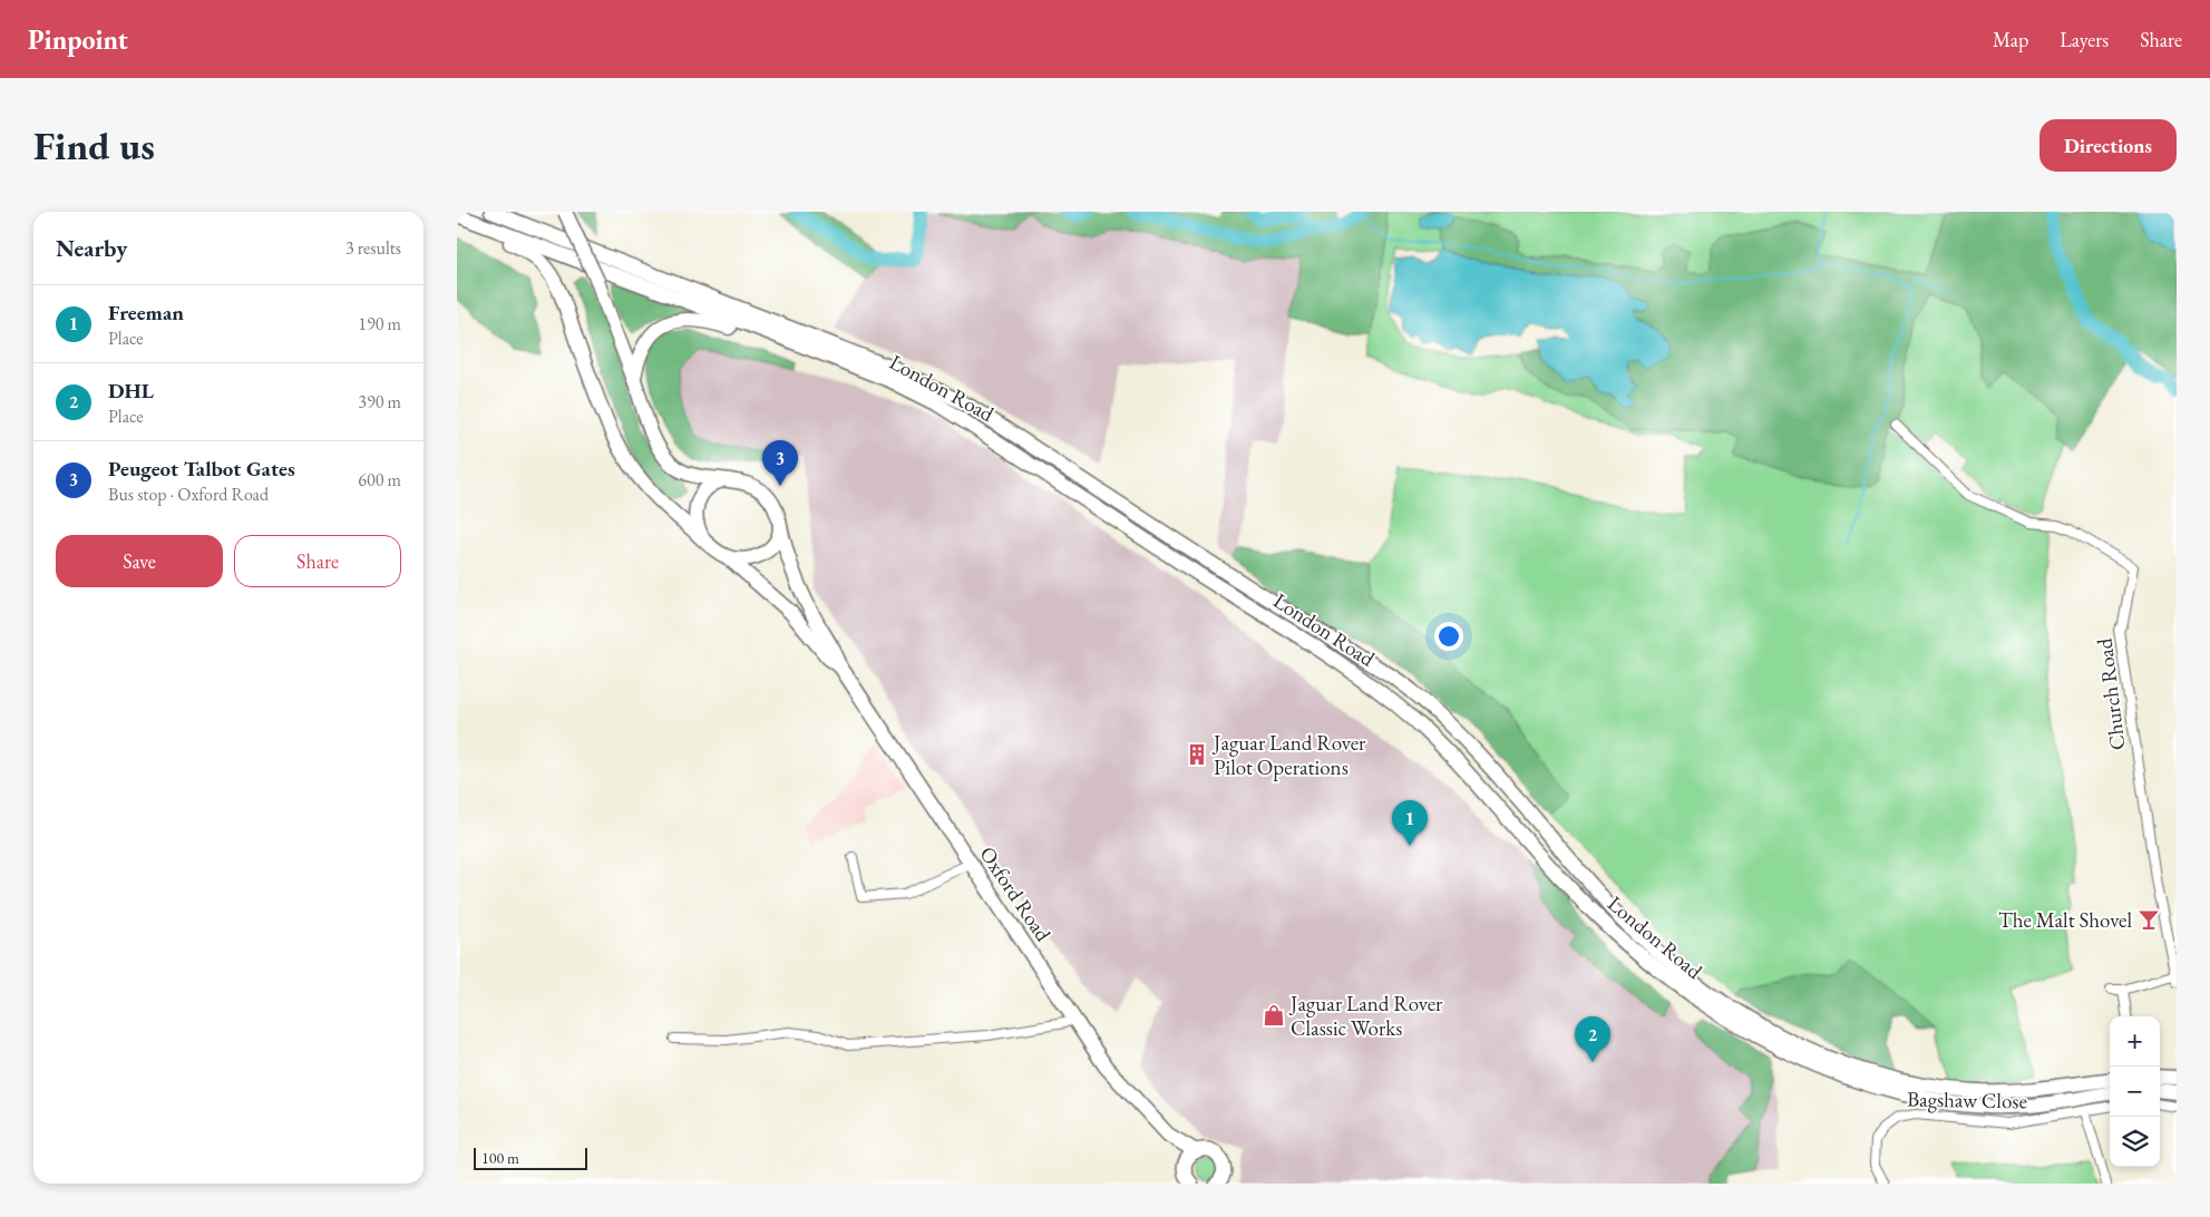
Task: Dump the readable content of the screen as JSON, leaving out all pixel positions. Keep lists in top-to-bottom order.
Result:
{
  "streets": {
    "highway": ["London Road", "Oxford Road"],
    "street": ["Church Road", "Bagshaw Close"]
  },
  "places": {
    "building": ["Jaguar Land Rover Pilot Operations"],
    "bar": ["The Malt Shovel"],
    "shop": ["Jaguar Land Rover Classic Works"]
  },
  "scale_bar": "100 m",
  "page": {
    "header": "Pinpoint",
    "nav": ["Map", "Layers", "Share"],
    "buttons": [
      "Directions",
      ["Save", "Share"]
    ],
    "title": "Find us",
    "heading": ["Nearby", "3 results"],
    "list": [
      {
        "mark": "1",
        "name": "Freeman",
        "note": "Place",
        "value": "190 m"
      },
      {
        "mark": "2",
        "name": "DHL",
        "note": "Place",
        "value": "390 m"
      },
      {
        "mark": "3",
        "name": "Peugeot Talbot Gates",
        "note": "Bus stop · Oxford Road",
        "value": "600 m"
      }
    ],
    "pins": ["3", "1", "2"],
    "map_buttons": ["+", "−"],
    "scale": "100 m"
  }
}
